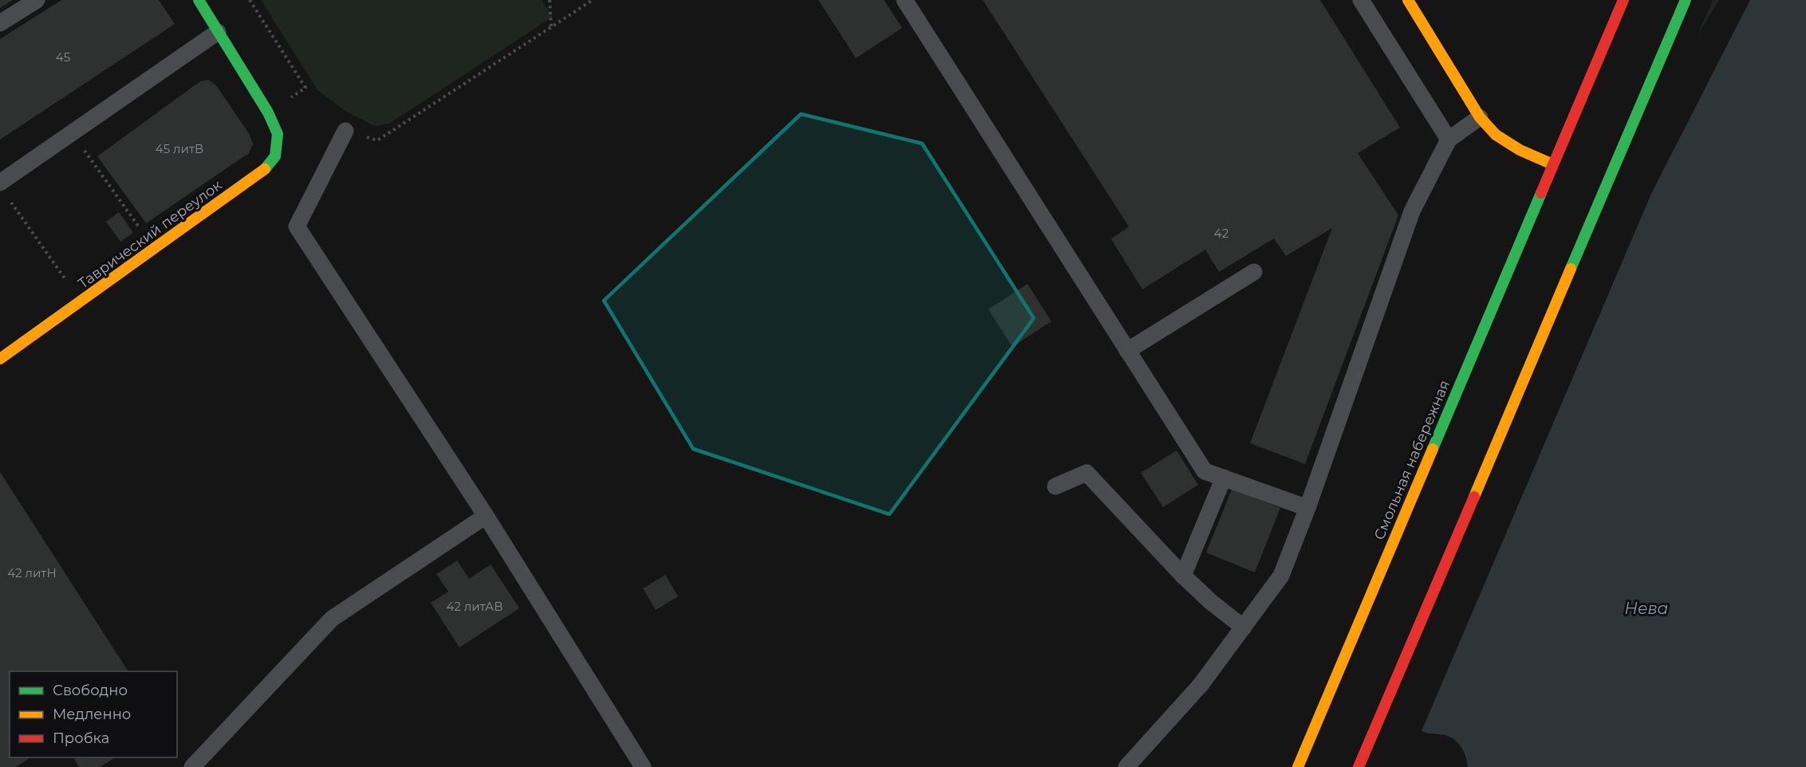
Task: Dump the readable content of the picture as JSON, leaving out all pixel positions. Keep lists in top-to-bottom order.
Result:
{
  "streets": {
    "main road": ["Таврический переулок", "Смольная набережная"]
  },
  "water": ["Нева"],
  "house_numbers": [
    "45",
    "45 литВ",
    "42",
    "42 литН",
    "42 литАВ"
  ],
  "legend": ["Свободно", "Медленно", "Пробка"]
}
